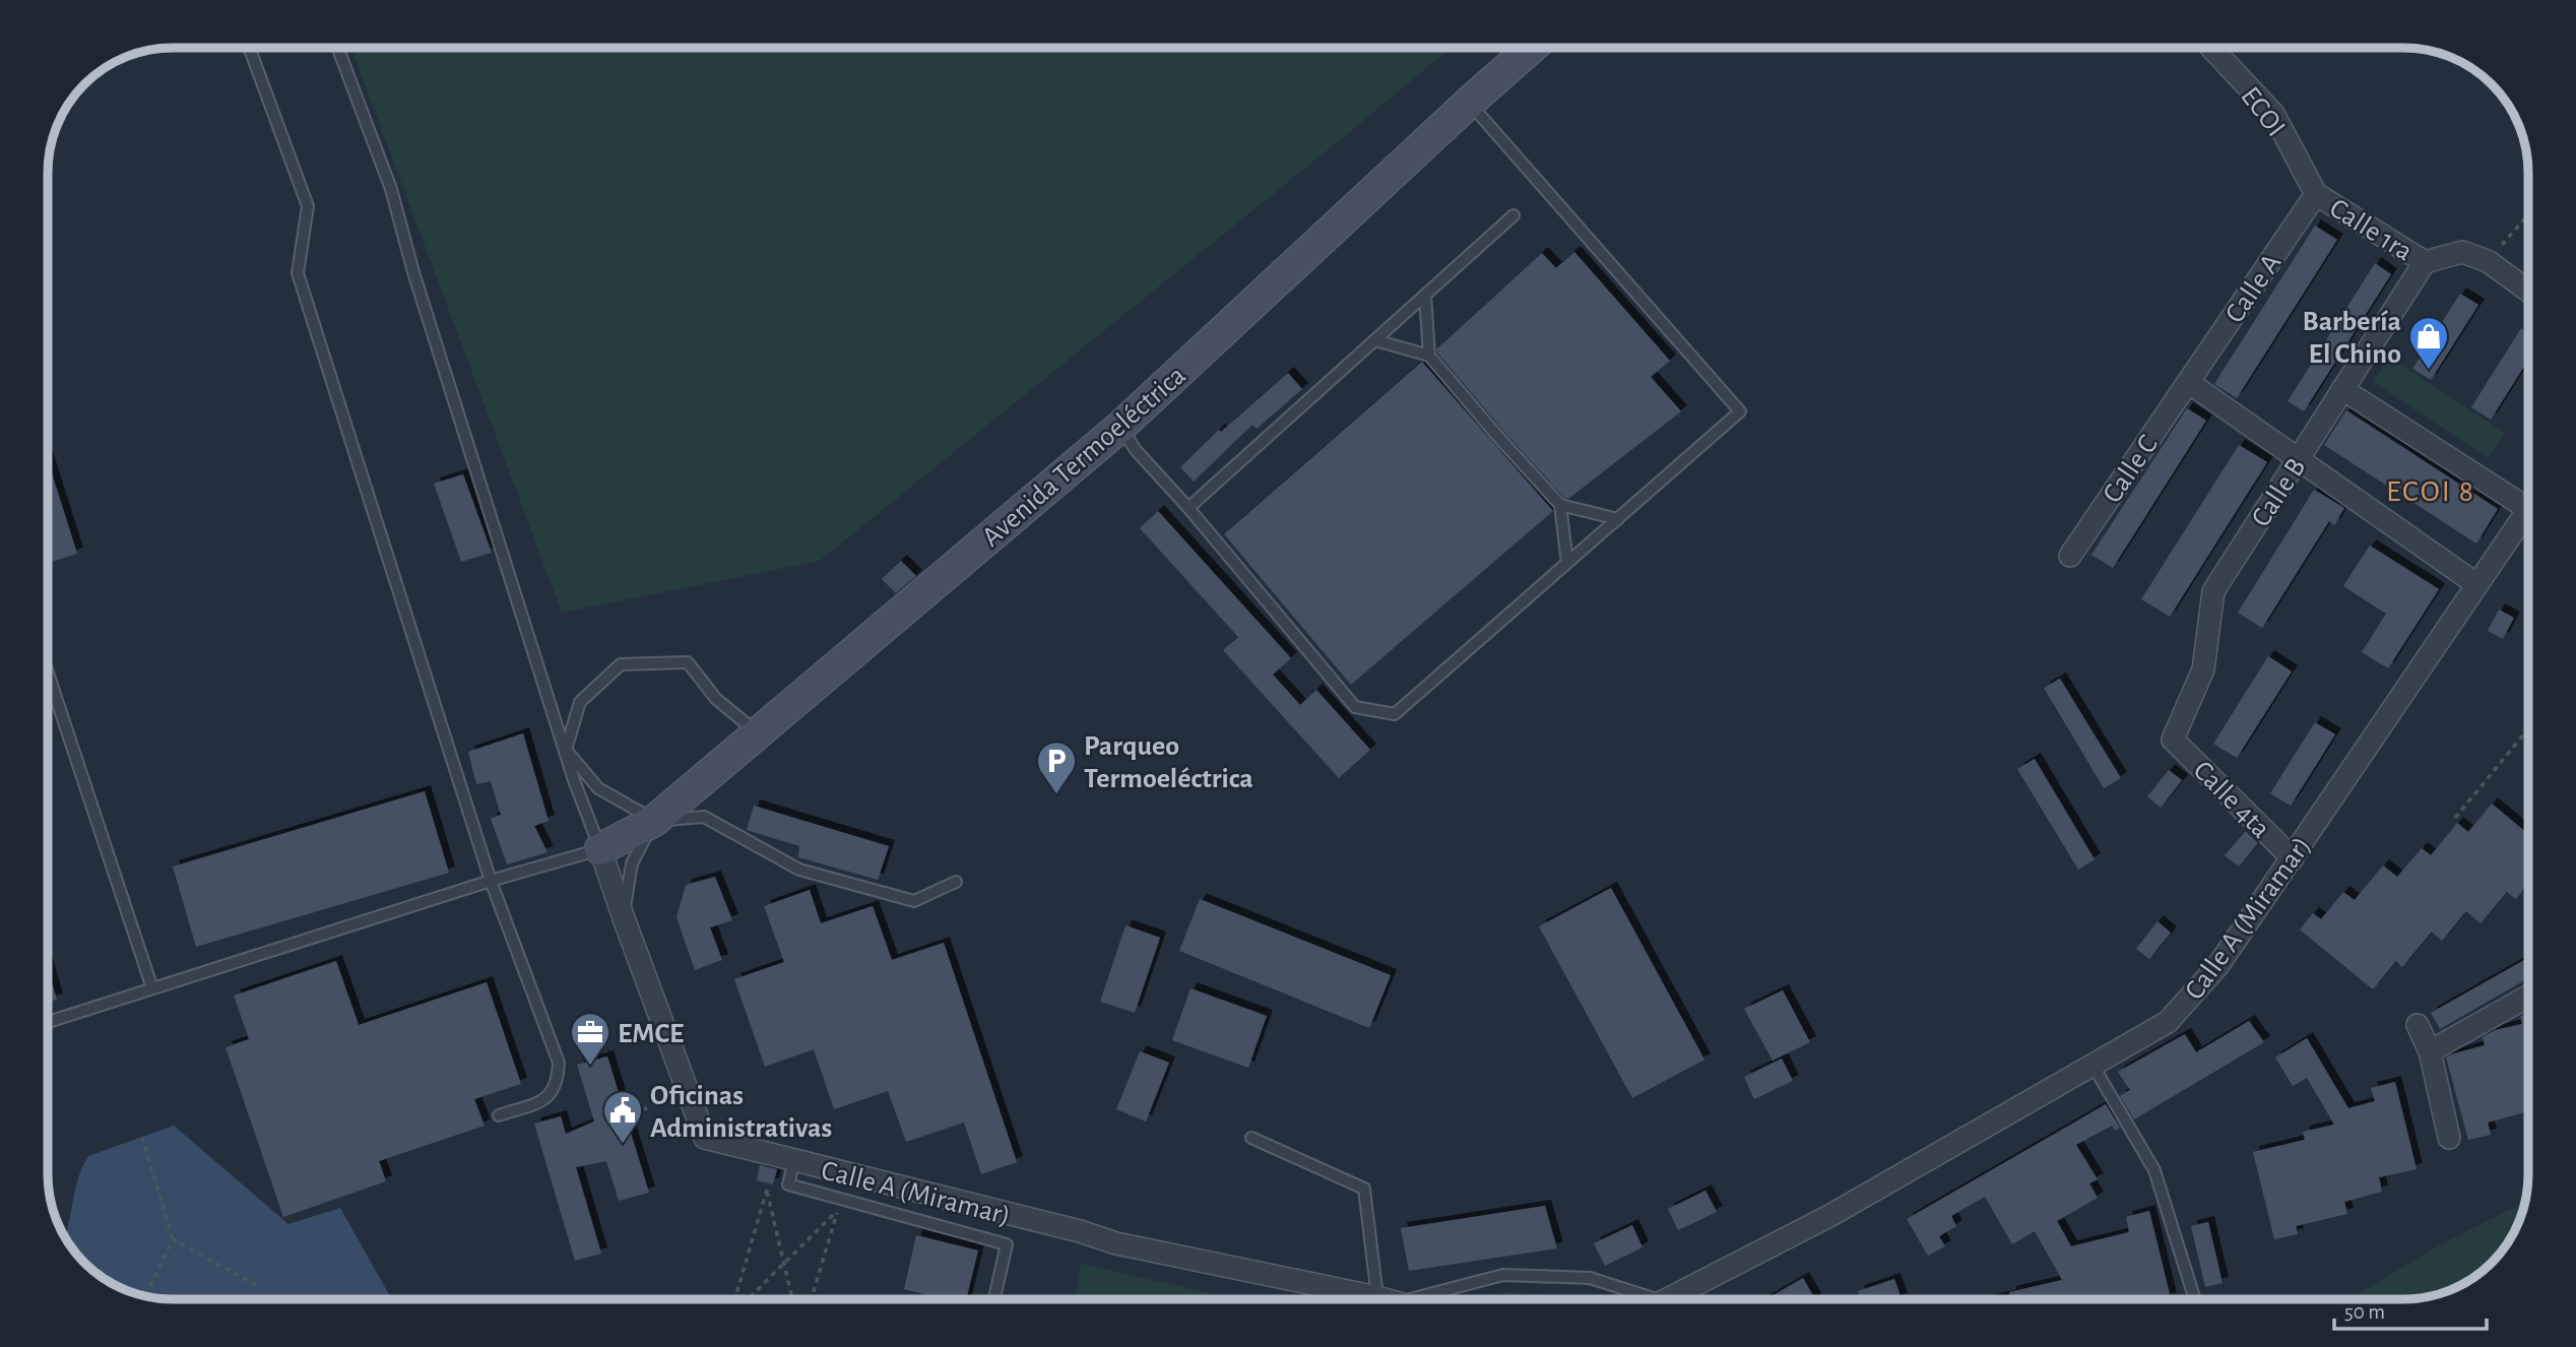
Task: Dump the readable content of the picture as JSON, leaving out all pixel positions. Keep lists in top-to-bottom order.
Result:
{
  "streets": {
    "main road": ["Avenida Termoeléctrica"],
    "street": [
      "ECOI",
      "Calle 1ra",
      "Calle A",
      "Calle C",
      "Calle B",
      "Calle 4ta",
      "Calle A (Miramar)"
    ]
  },
  "crossings": [
    ["ECOI", "Calle 1ra"],
    ["ECOI", "Calle A"],
    ["Calle 1ra", "Calle A"],
    ["Calle 1ra", "Calle B"],
    ["Calle A", "Calle C"],
    ["Avenida Termoeléctrica", "Calle A (Miramar)"],
    ["Calle B", "Calle 4ta"],
    ["Calle 4ta", "Calle A (Miramar)"]
  ],
  "districts": ["ECOI 8"],
  "places": {
    "shop": ["Barbería El Chino"],
    "parking": ["Parqueo Termoeléctrica"],
    "office": ["EMCE"],
    "public building": ["Oficinas Administrativas"]
  },
  "scale_bar": "50 m"
}
